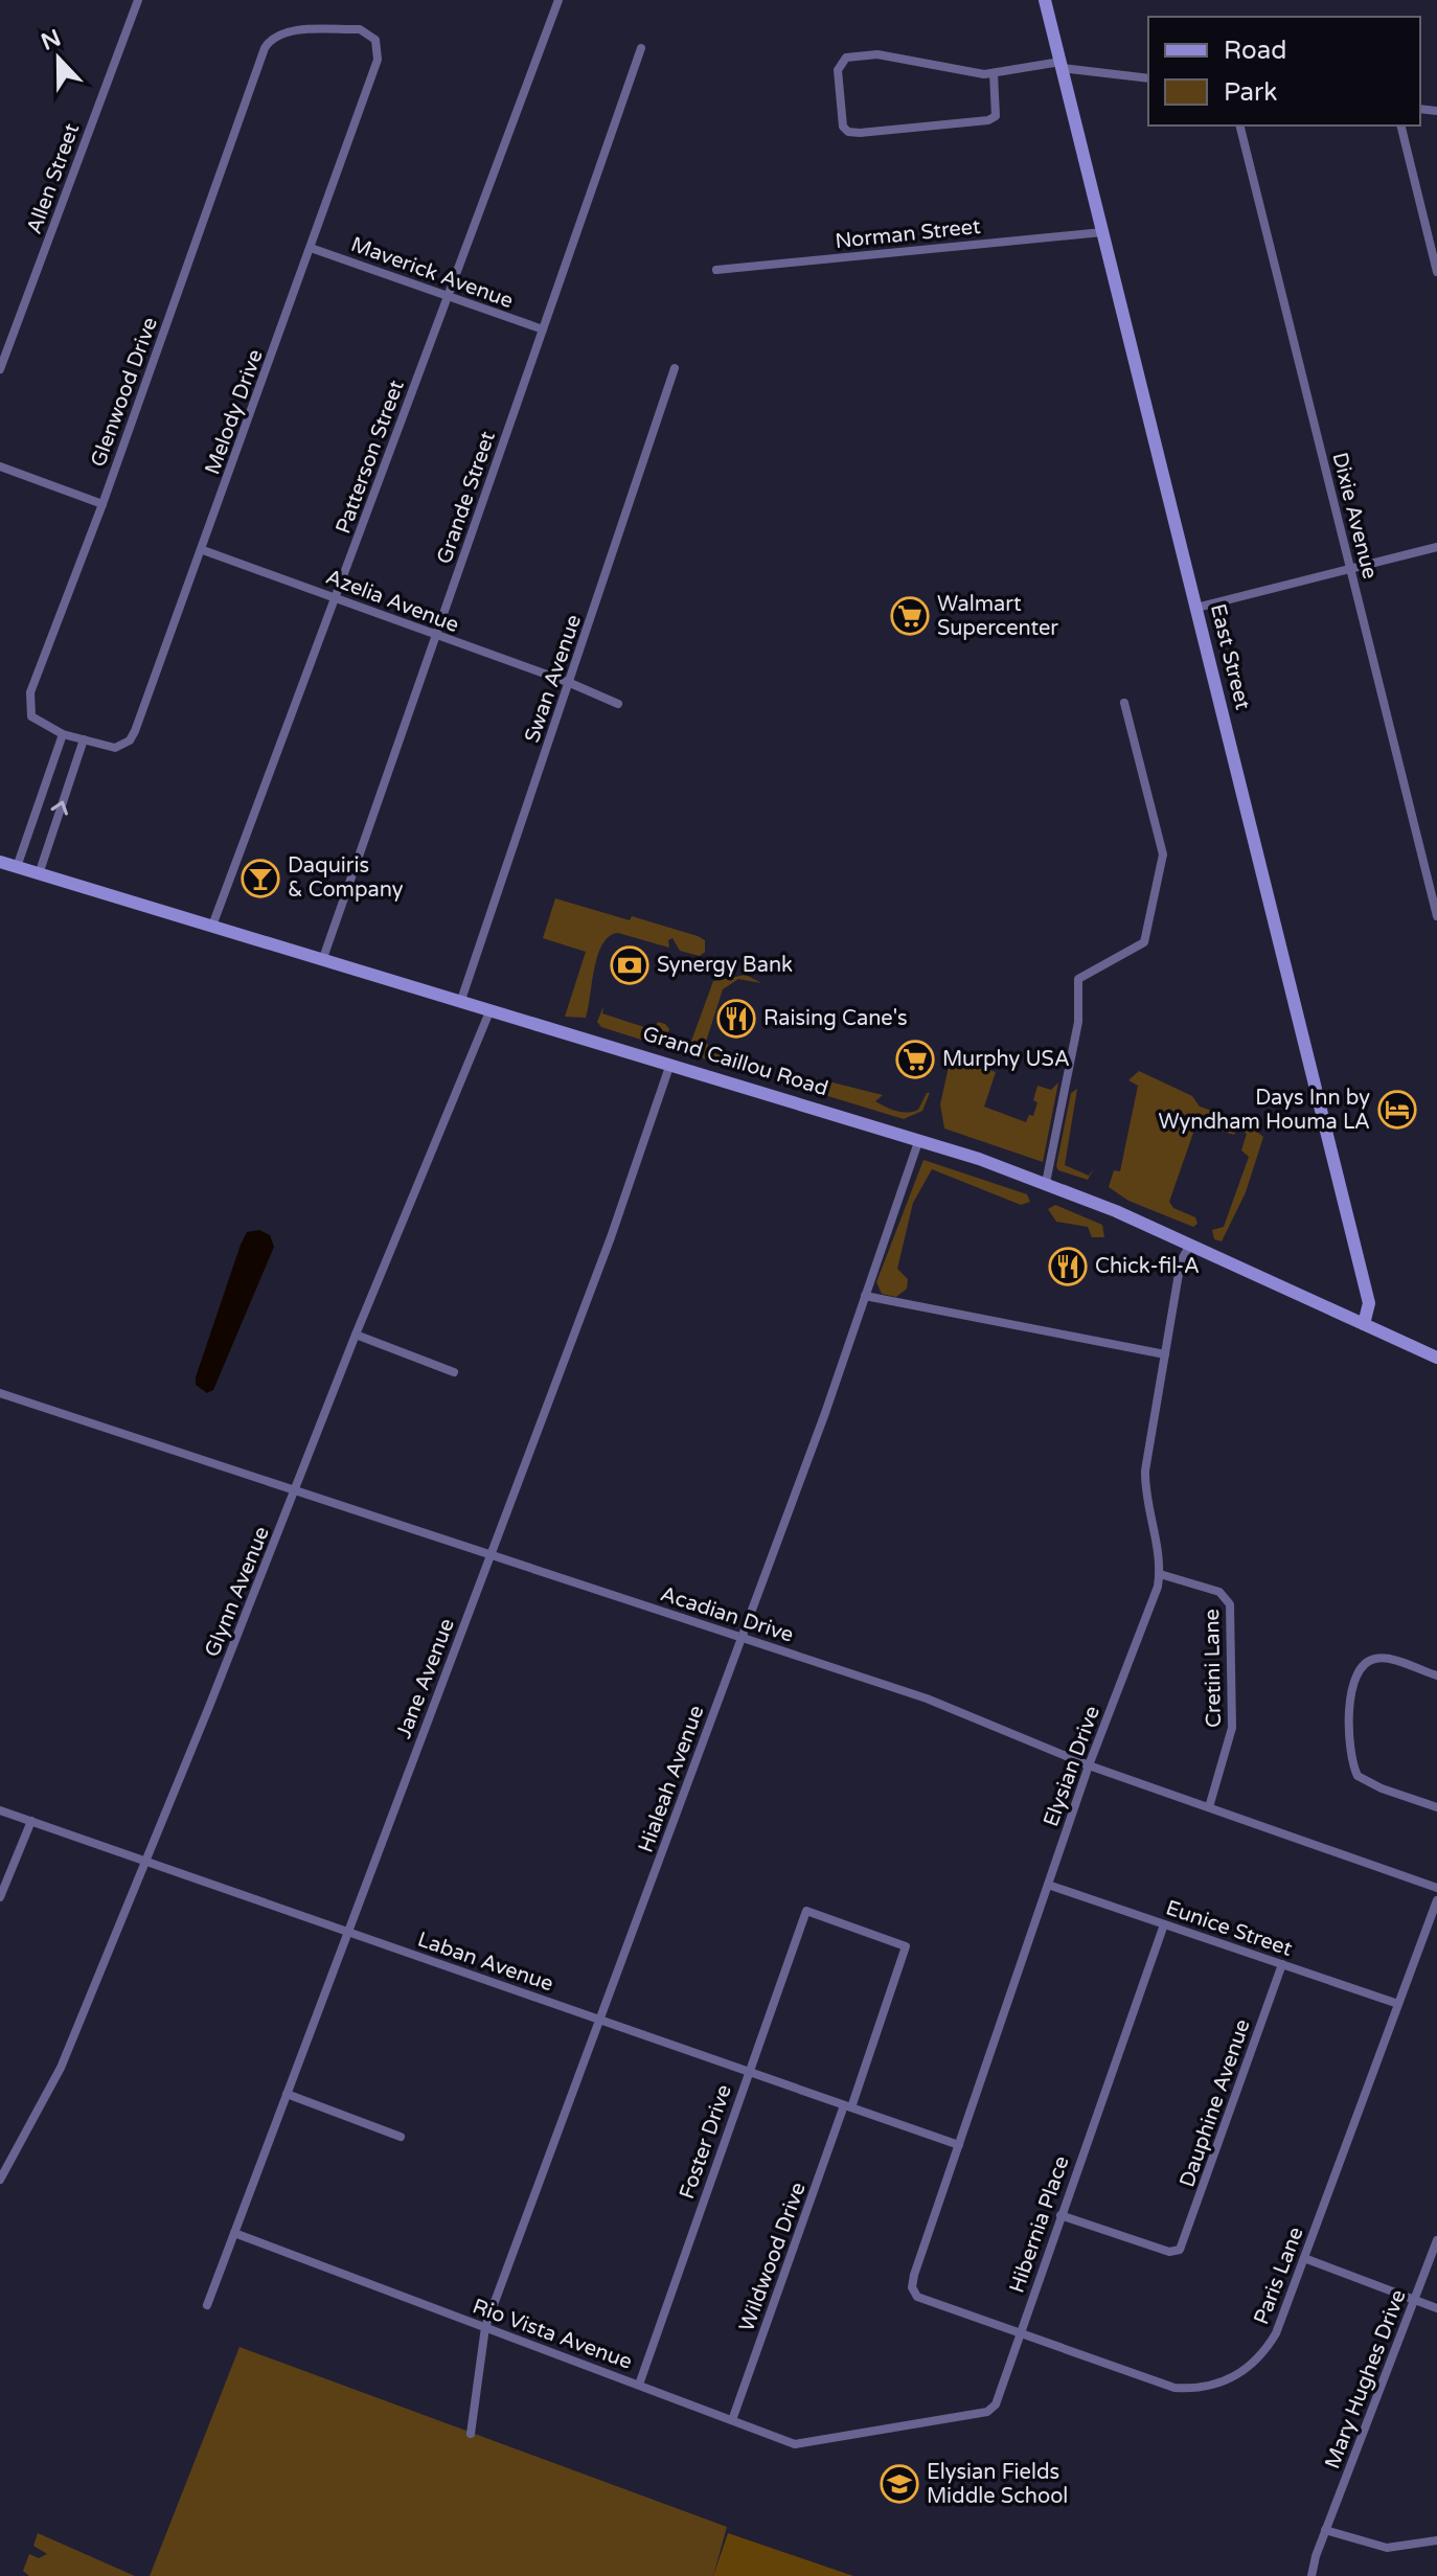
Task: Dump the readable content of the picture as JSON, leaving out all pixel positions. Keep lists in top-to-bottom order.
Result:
{
  "streets": {
    "main road": ["East Street", "Grand Caillou Road"],
    "street": [
      "Allen Street",
      "Norman Street",
      "Maverick Avenue",
      "Glenwood Drive",
      "Melody Drive",
      "Patterson Street",
      "Grande Street",
      "Dixie Avenue",
      "Azelia Avenue",
      "Swan Avenue",
      "Glynn Avenue",
      "Acadian Drive",
      "Cretini Lane",
      "Jane Avenue",
      "Elysian Drive",
      "Hialeah Avenue",
      "Eunice Street",
      "Laban Avenue",
      "Dauphine Avenue",
      "Foster Drive",
      "Hibernia Place",
      "Wildwood Drive",
      "Paris Lane",
      "Rio Vista Avenue",
      "Mary Hughes Drive"
    ]
  },
  "crossings": [
    ["Norman Street", "East Street"],
    ["Maverick Avenue", "Melody Drive"],
    ["Maverick Avenue", "Patterson Street"],
    ["Maverick Avenue", "Grande Street"],
    ["Glenwood Drive", "Melody Drive"],
    ["Melody Drive", "Azelia Avenue"],
    ["Patterson Street", "Azelia Avenue"],
    ["Patterson Street", "Grand Caillou Road"],
    ["Grande Street", "Azelia Avenue"],
    ["Grande Street", "Grand Caillou Road"],
    ["Azelia Avenue", "Swan Avenue"],
    ["East Street", "Grand Caillou Road"],
    ["Swan Avenue", "Grand Caillou Road"],
    ["Grand Caillou Road", "Glynn Avenue"],
    ["Grand Caillou Road", "Jane Avenue"],
    ["Grand Caillou Road", "Elysian Drive"],
    ["Grand Caillou Road", "Hialeah Avenue"],
    ["Glynn Avenue", "Acadian Drive"],
    ["Glynn Avenue", "Laban Avenue"],
    ["Acadian Drive", "Cretini Lane"],
    ["Acadian Drive", "Jane Avenue"],
    ["Acadian Drive", "Elysian Drive"],
    ["Acadian Drive", "Hialeah Avenue"],
    ["Cretini Lane", "Elysian Drive"],
    ["Jane Avenue", "Laban Avenue"],
    ["Jane Avenue", "Rio Vista Avenue"],
    ["Elysian Drive", "Eunice Street"],
    ["Elysian Drive", "Laban Avenue"],
    ["Elysian Drive", "Paris Lane"],
    ["Hialeah Avenue", "Laban Avenue"],
    ["Hialeah Avenue", "Rio Vista Avenue"],
    ["Eunice Street", "Dauphine Avenue"],
    ["Eunice Street", "Hibernia Place"],
    ["Eunice Street", "Paris Lane"],
    ["Laban Avenue", "Foster Drive"],
    ["Laban Avenue", "Wildwood Drive"],
    ["Dauphine Avenue", "Hibernia Place"],
    ["Foster Drive", "Wildwood Drive"],
    ["Foster Drive", "Rio Vista Avenue"],
    ["Hibernia Place", "Paris Lane"],
    ["Hibernia Place", "Rio Vista Avenue"],
    ["Wildwood Drive", "Rio Vista Avenue"]
  ],
  "places": {
    "supermarket": ["Walmart Supercenter", "Murphy USA"],
    "bar": ["Daquiris & Company"],
    "bank": ["Synergy Bank"],
    "restaurant": ["Raising Cane's", "Chick-fil-A"],
    "hotel": ["Days Inn by Wyndham Houma LA"],
    "school or university": ["Elysian Fields Middle School"]
  },
  "legend": ["Road", "Park"],
  "north": "top"
}
